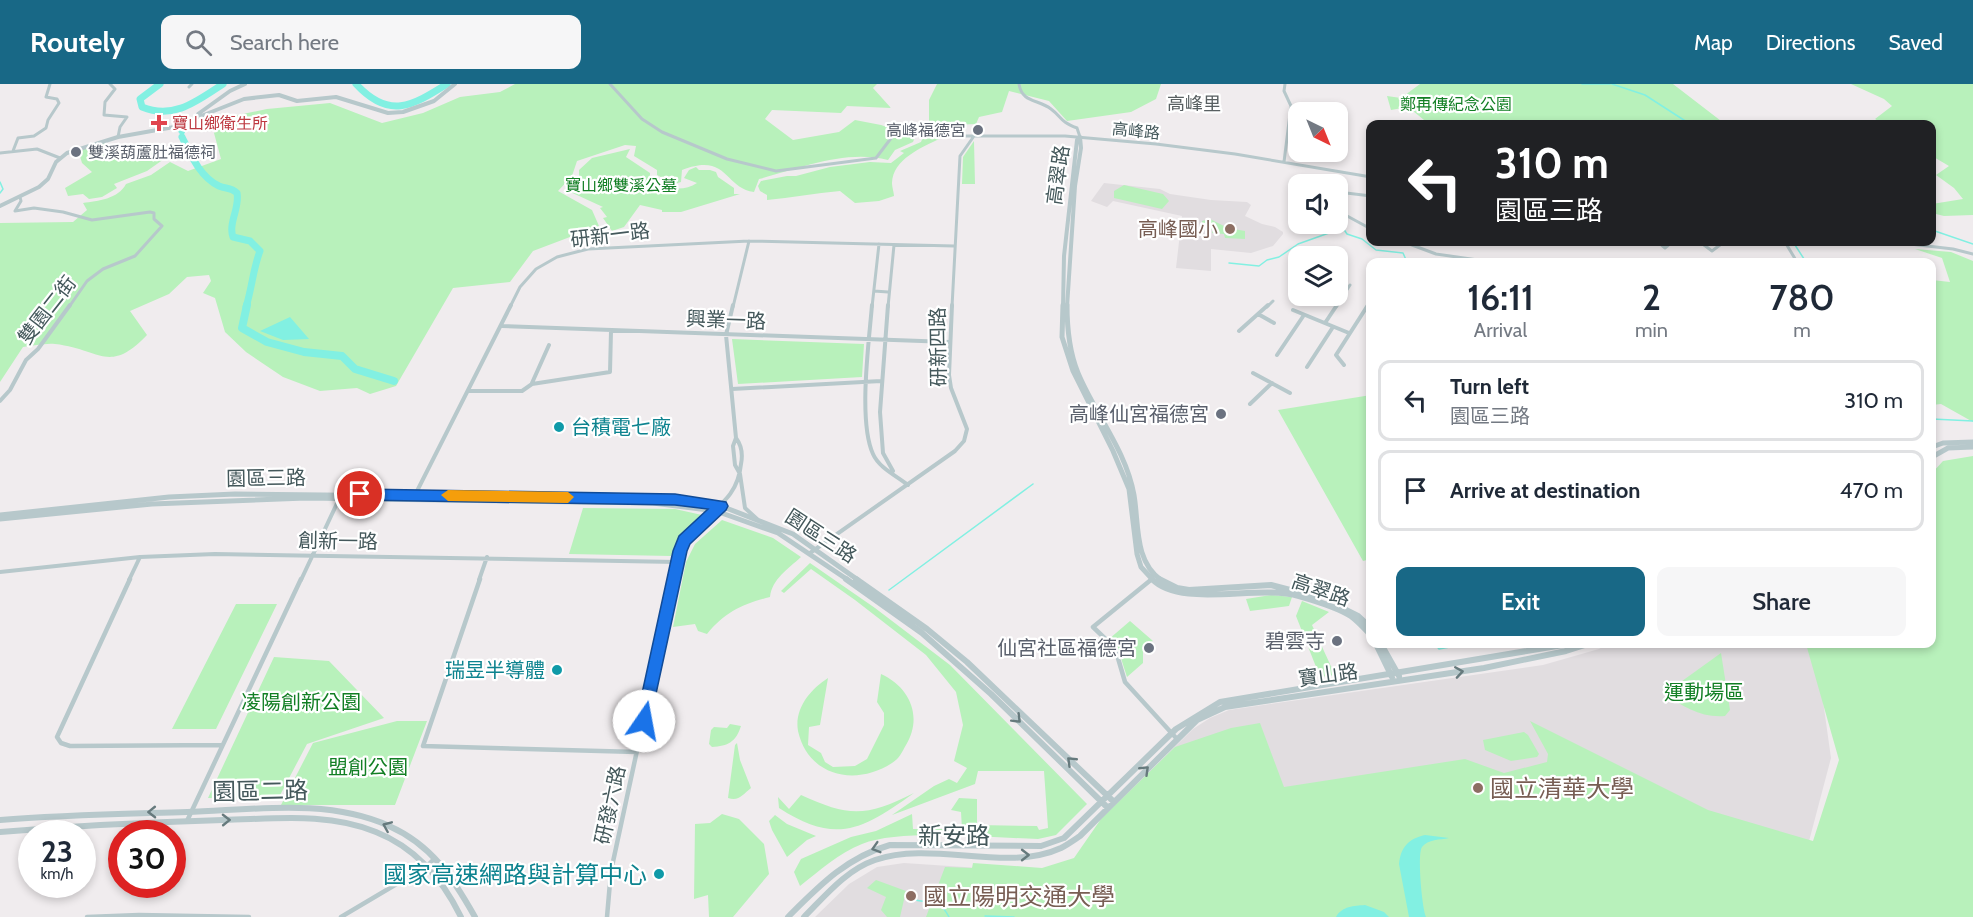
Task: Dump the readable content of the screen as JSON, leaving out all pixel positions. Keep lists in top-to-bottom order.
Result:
{
  "streets": {
    "street": [
      "高峰路",
      "高翠路",
      "研新一路",
      "雙園二街",
      "興業一路",
      "研新四路",
      "園區三路",
      "創新一路",
      "寶山路",
      "園區二路",
      "研發六路",
      "新安路"
    ]
  },
  "crossings": [
    ["高峰路", "高翠路"],
    ["高峰路", "研新四路"],
    ["研新一路", "興業一路"],
    ["研新一路", "研新四路"],
    ["研新一路", "園區三路"],
    ["興業一路", "研新四路"],
    ["研新四路", "園區三路"],
    ["園區三路", "寶山路"],
    ["園區三路", "研發六路"],
    ["園區三路", "新安路"],
    ["創新一路", "研發六路"],
    ["寶山路", "新安路"]
  ],
  "districts": ["高峰里"],
  "parks": [
    "鄭再傳紀念公園",
    "寶山鄉雙溪公墓",
    "運動場區",
    "凌陽創新公園",
    "盟創公園"
  ],
  "places": {
    "health": ["寶山鄉衛生所"],
    "other": [
      "高峰福德宮",
      "雙溪葫蘆肚福德祠",
      "高峰國小",
      "高峰仙宮福德宮",
      "台積電七廠",
      "碧雲寺",
      "仙宮社區福德宮",
      "瑞昱半導體",
      "國立清華大學",
      "國家高速網路與計算中心",
      "國立陽明交通大學"
    ]
  },
  "north": "bottom right",
  "page": {
    "header": "Routely",
    "search": "Search here",
    "nav": ["Map", "Directions", "Saved"],
    "turn": ["310 m", "園區三路"],
    "eta": [
      "16:11",
      "Arrival",
      "2",
      "min",
      "780",
      "m"
    ],
    "list": [
      {
        "name": "Turn left",
        "note": "園區三路",
        "value": "310 m"
      },
      {
        "name": "Arrive at destination",
        "value": "470 m"
      }
    ],
    "buttons": ["Exit", "Share"],
    "speed": "23 km/h",
    "limit": "30"
  }
}
